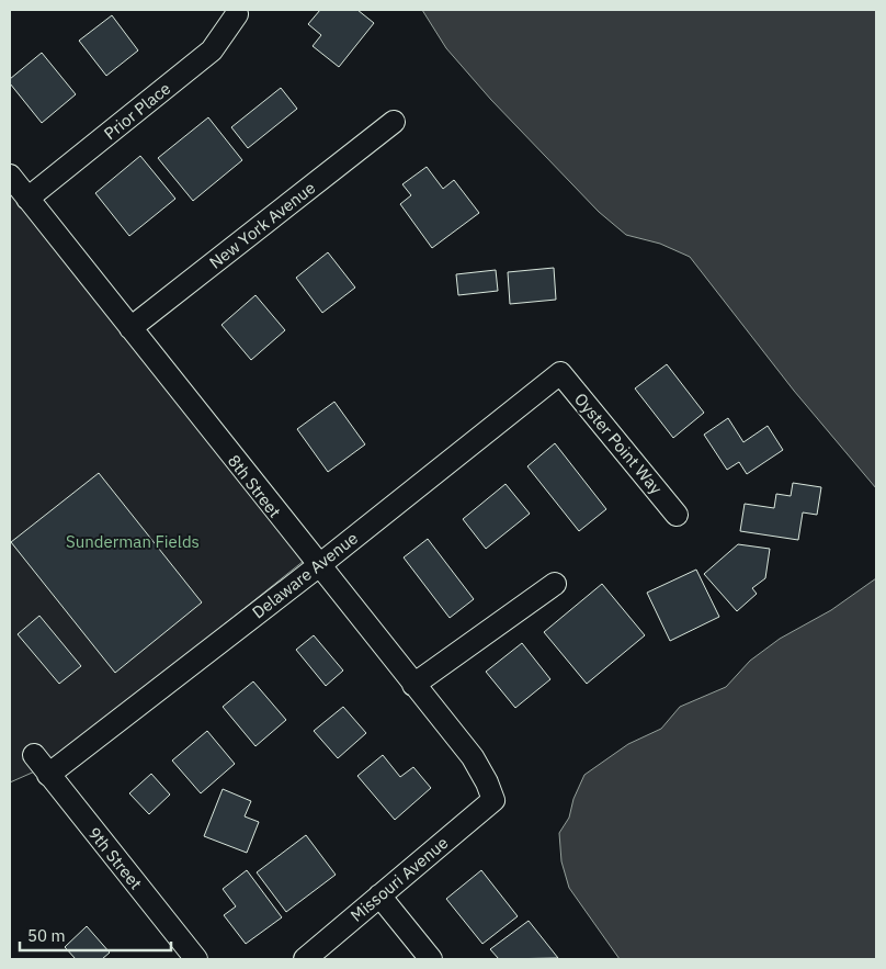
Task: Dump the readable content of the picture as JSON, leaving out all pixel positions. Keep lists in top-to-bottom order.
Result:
{
  "streets": {
    "street": [
      "Prior Place",
      "New York Avenue",
      "Oyster Point Way",
      "8th Street",
      "Delaware Avenue",
      "9th Street",
      "Missouri Avenue"
    ]
  },
  "crossings": [
    ["Prior Place", "8th Street"],
    ["New York Avenue", "8th Street"],
    ["Oyster Point Way", "Delaware Avenue"],
    ["8th Street", "Delaware Avenue"],
    ["8th Street", "Missouri Avenue"],
    ["Delaware Avenue", "9th Street"]
  ],
  "parks": ["Sunderman Fields"],
  "scale_bar": "50 m"
}
